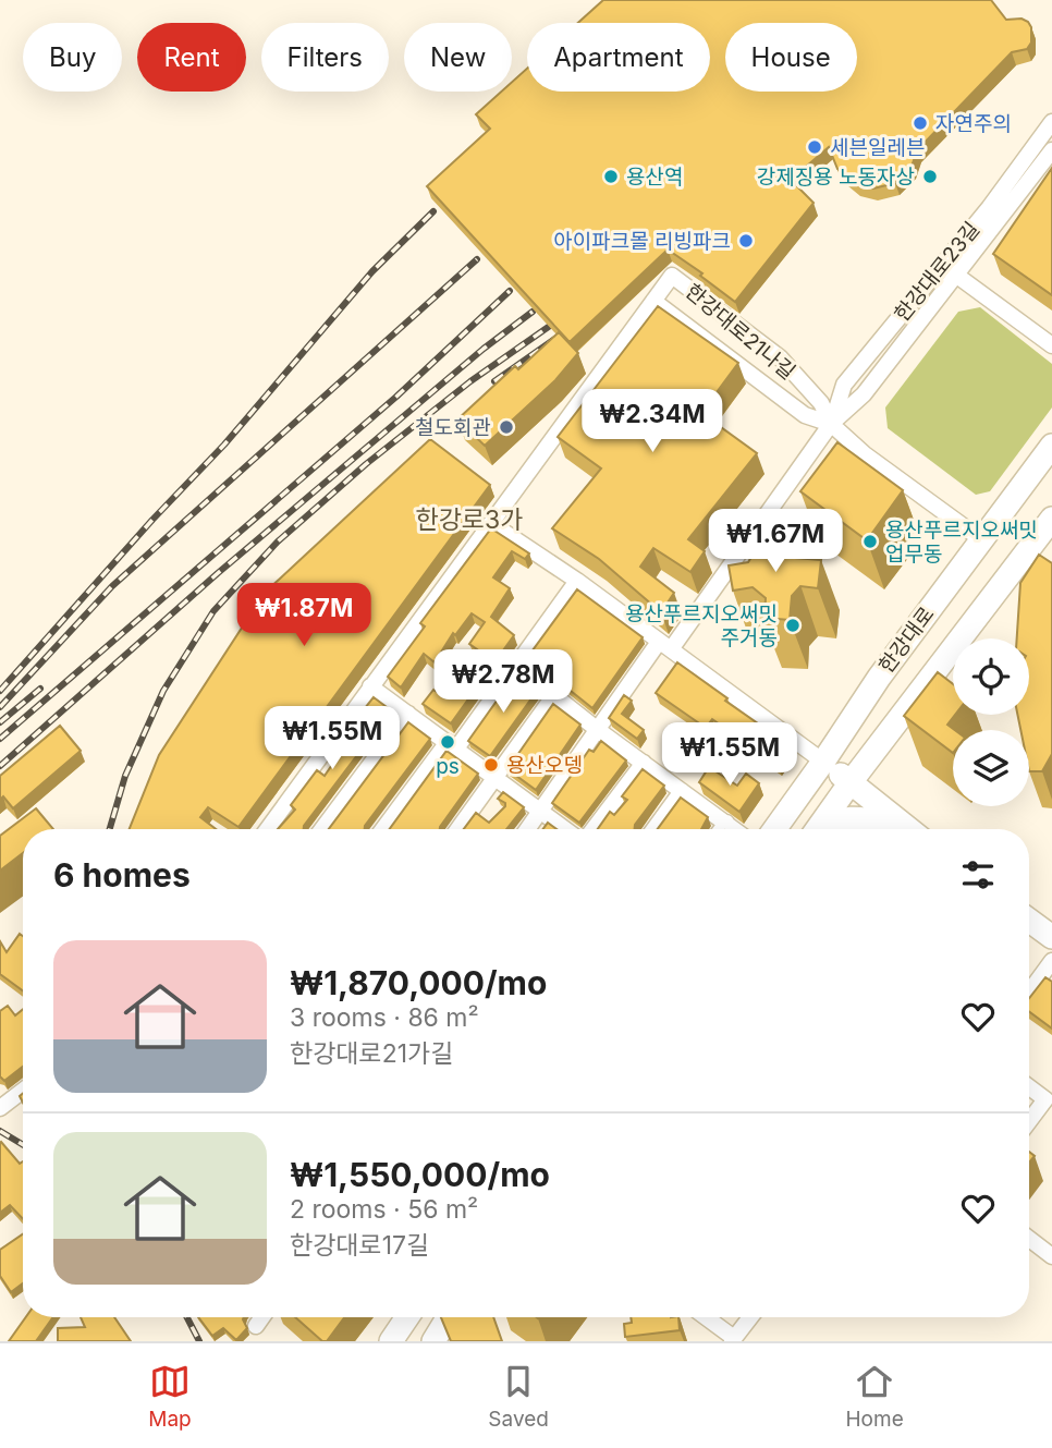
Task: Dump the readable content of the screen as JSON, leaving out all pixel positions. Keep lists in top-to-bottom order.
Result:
{
  "streets": {
    "main road": ["한강대로"],
    "street": ["한강대로23길", "한강대로21나길"]
  },
  "crossings": [
    ["한강대로23길", "한강대로21나길"]
  ],
  "districts": ["한강로3가"],
  "places": [
    "자연주의",
    "세븐일레븐",
    "용산역",
    "강제징용 노동자상",
    "아이파크몰 리빙파크",
    "철도회관",
    "용산푸르지오써밋 업무동",
    "용산푸르지오써밋 주거동",
    "ps",
    "용산오뎅"
  ],
  "page": {
    "chip": [
      "Buy",
      "Rent",
      "Filters",
      "New",
      "Apartment",
      "House"
    ],
    "price": [
      "₩2.34M",
      "₩1.67M",
      "₩1.87M",
      "₩2.78M",
      "₩1.55M",
      "₩1.55M"
    ],
    "heading": "6 homes",
    "list": [
      {
        "name": "₩1,870,000/mo",
        "note": "3 rooms · 86 m² · 한강대로21가길"
      },
      {
        "name": "₩1,550,000/mo",
        "note": "2 rooms · 56 m² · 한강대로17길"
      }
    ],
    "tabs": ["Map", "Saved", "Home"]
  }
}
